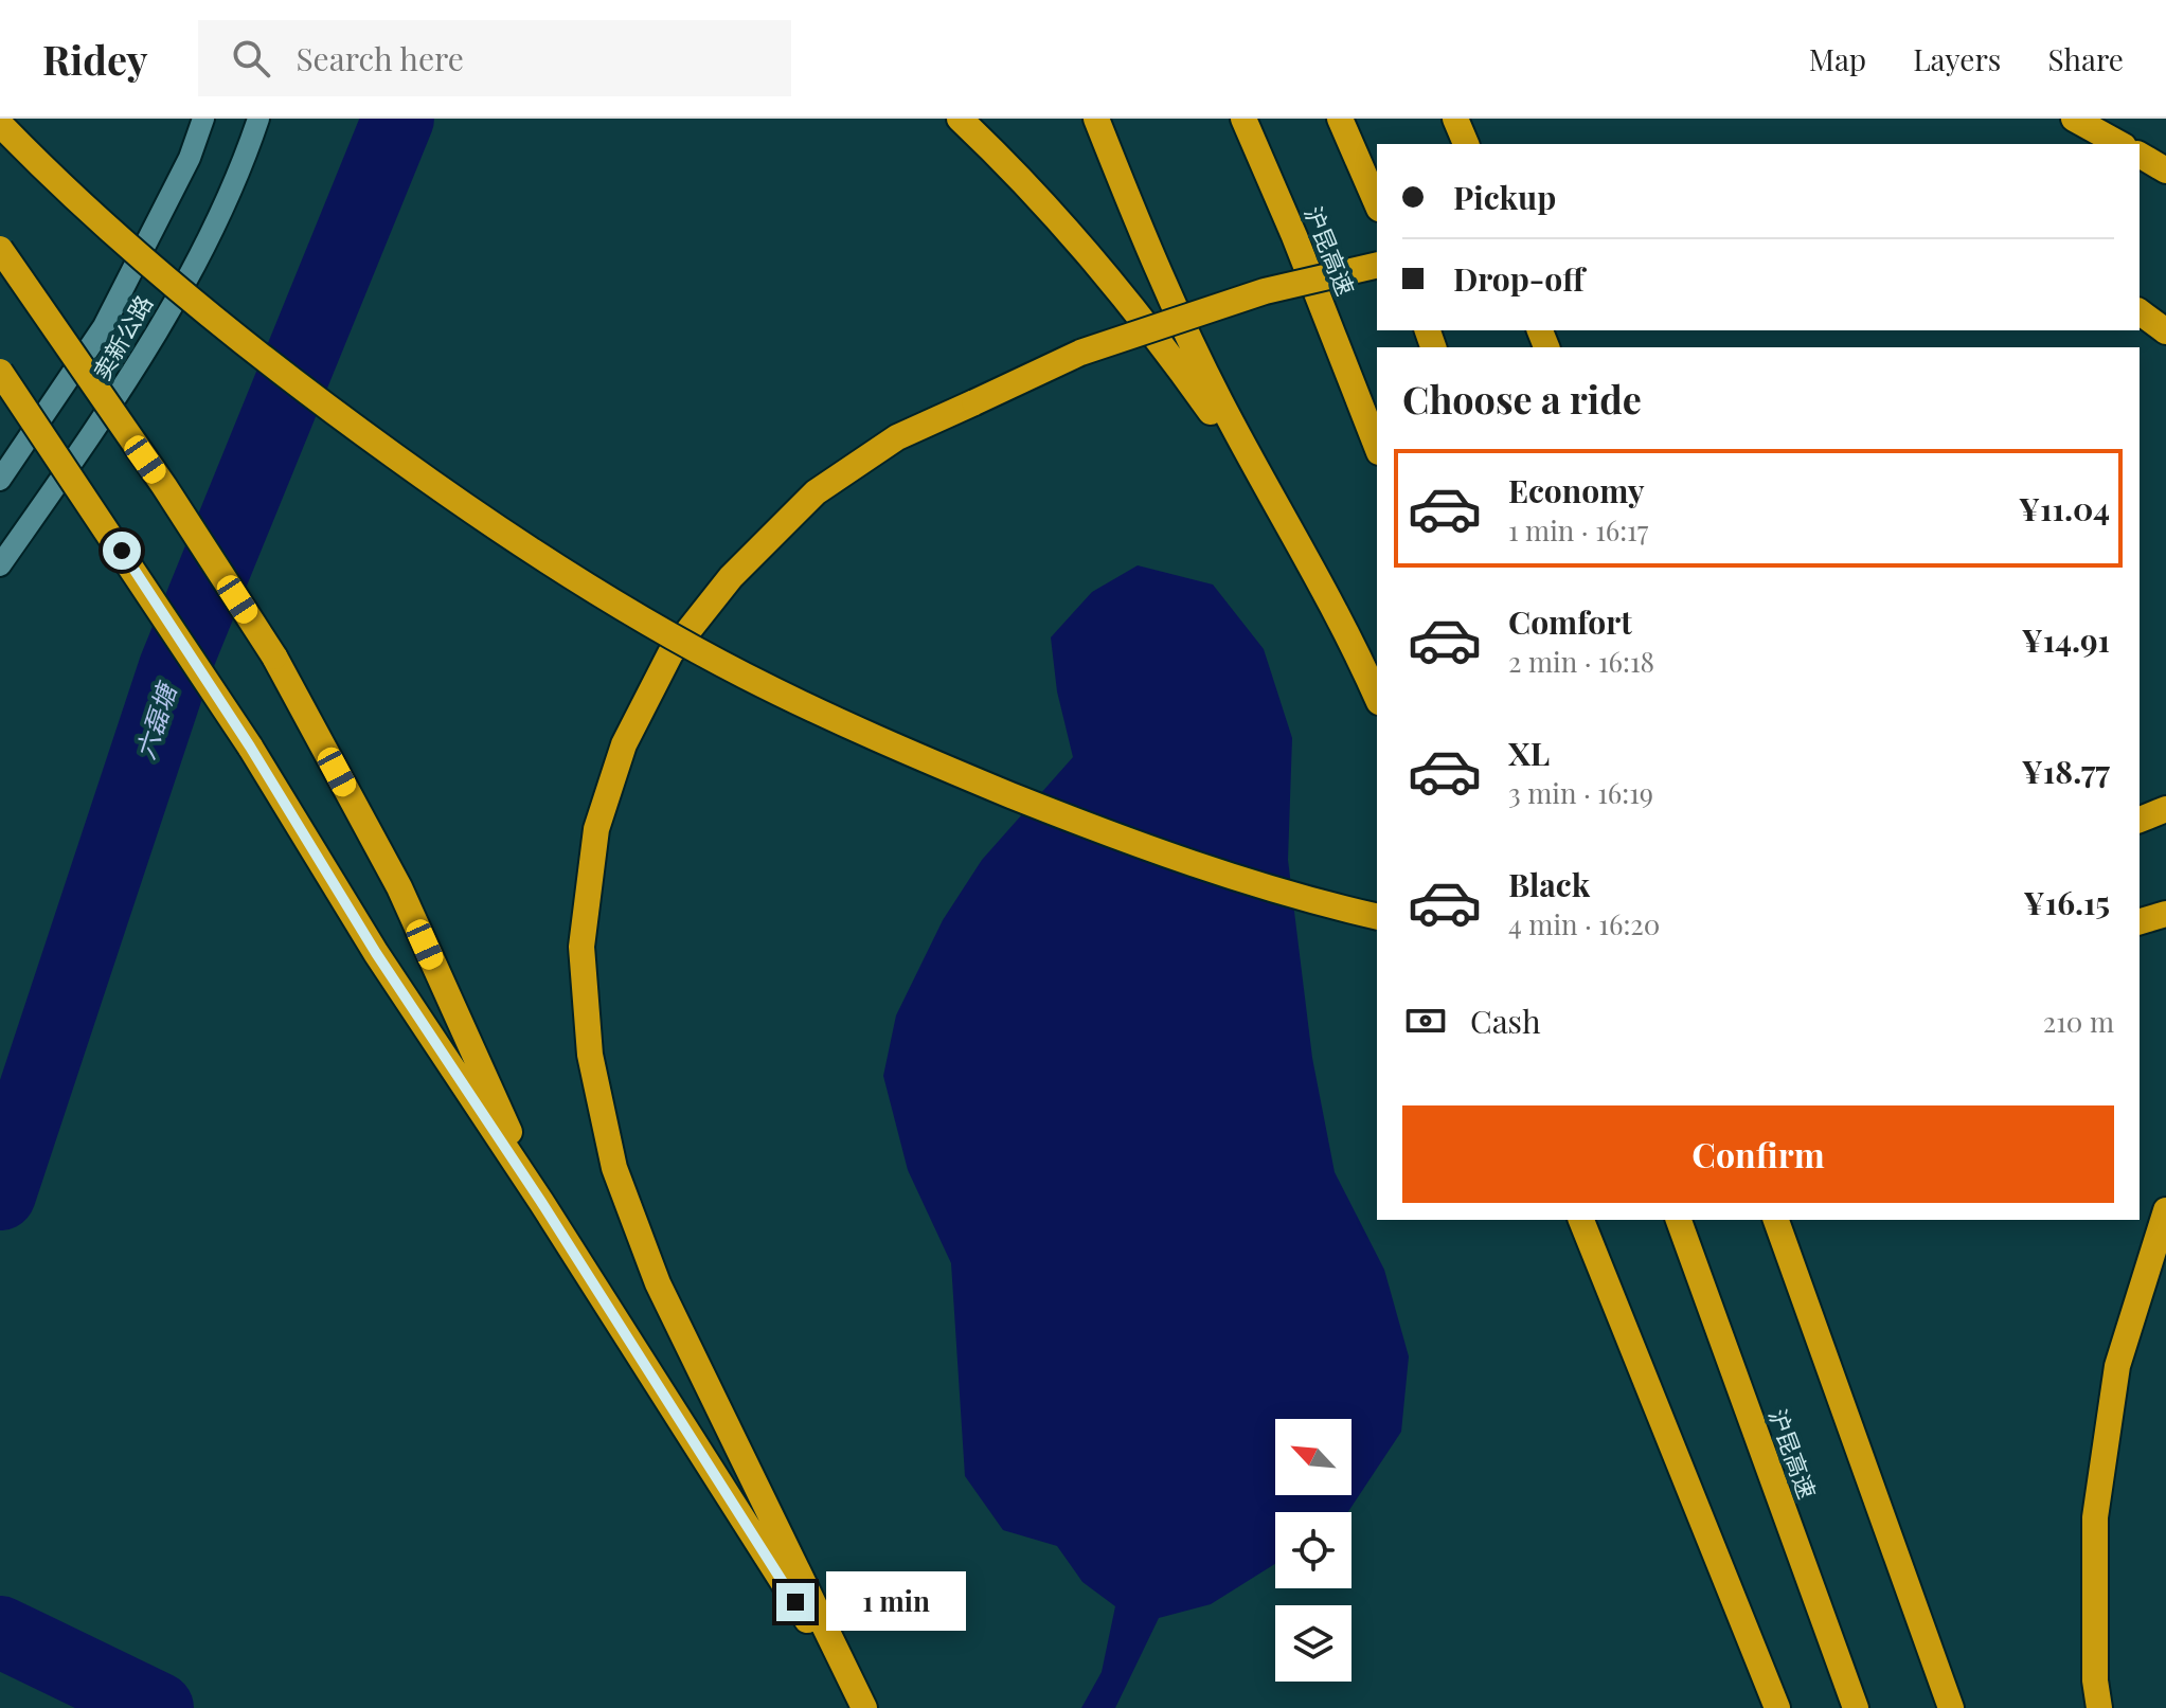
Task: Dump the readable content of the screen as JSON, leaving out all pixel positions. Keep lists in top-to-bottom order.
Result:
{
  "streets": {
    "highway": ["沪昆高速"],
    "main road": ["卖新公路"]
  },
  "water": ["六磊塘"],
  "north": "top left",
  "page": {
    "header": "Ridey",
    "search": "Search here",
    "nav": ["Map", "Layers", "Share"],
    "banner": ["Pickup", "Drop-off"],
    "heading": "Choose a ride",
    "list": [
      {
        "name": "Economy",
        "note": "1 min · 16:17",
        "value": "¥11.04"
      },
      {
        "name": "Comfort",
        "note": "2 min · 16:18",
        "value": "¥14.91"
      },
      {
        "name": "XL",
        "note": "3 min · 16:19",
        "value": "¥18.77"
      },
      {
        "name": "Black",
        "note": "4 min · 16:20",
        "value": "¥16.15"
      }
    ],
    "pay": ["Cash", "210 m"],
    "buttons": "Confirm",
    "bubble": "1 min"
  }
}
